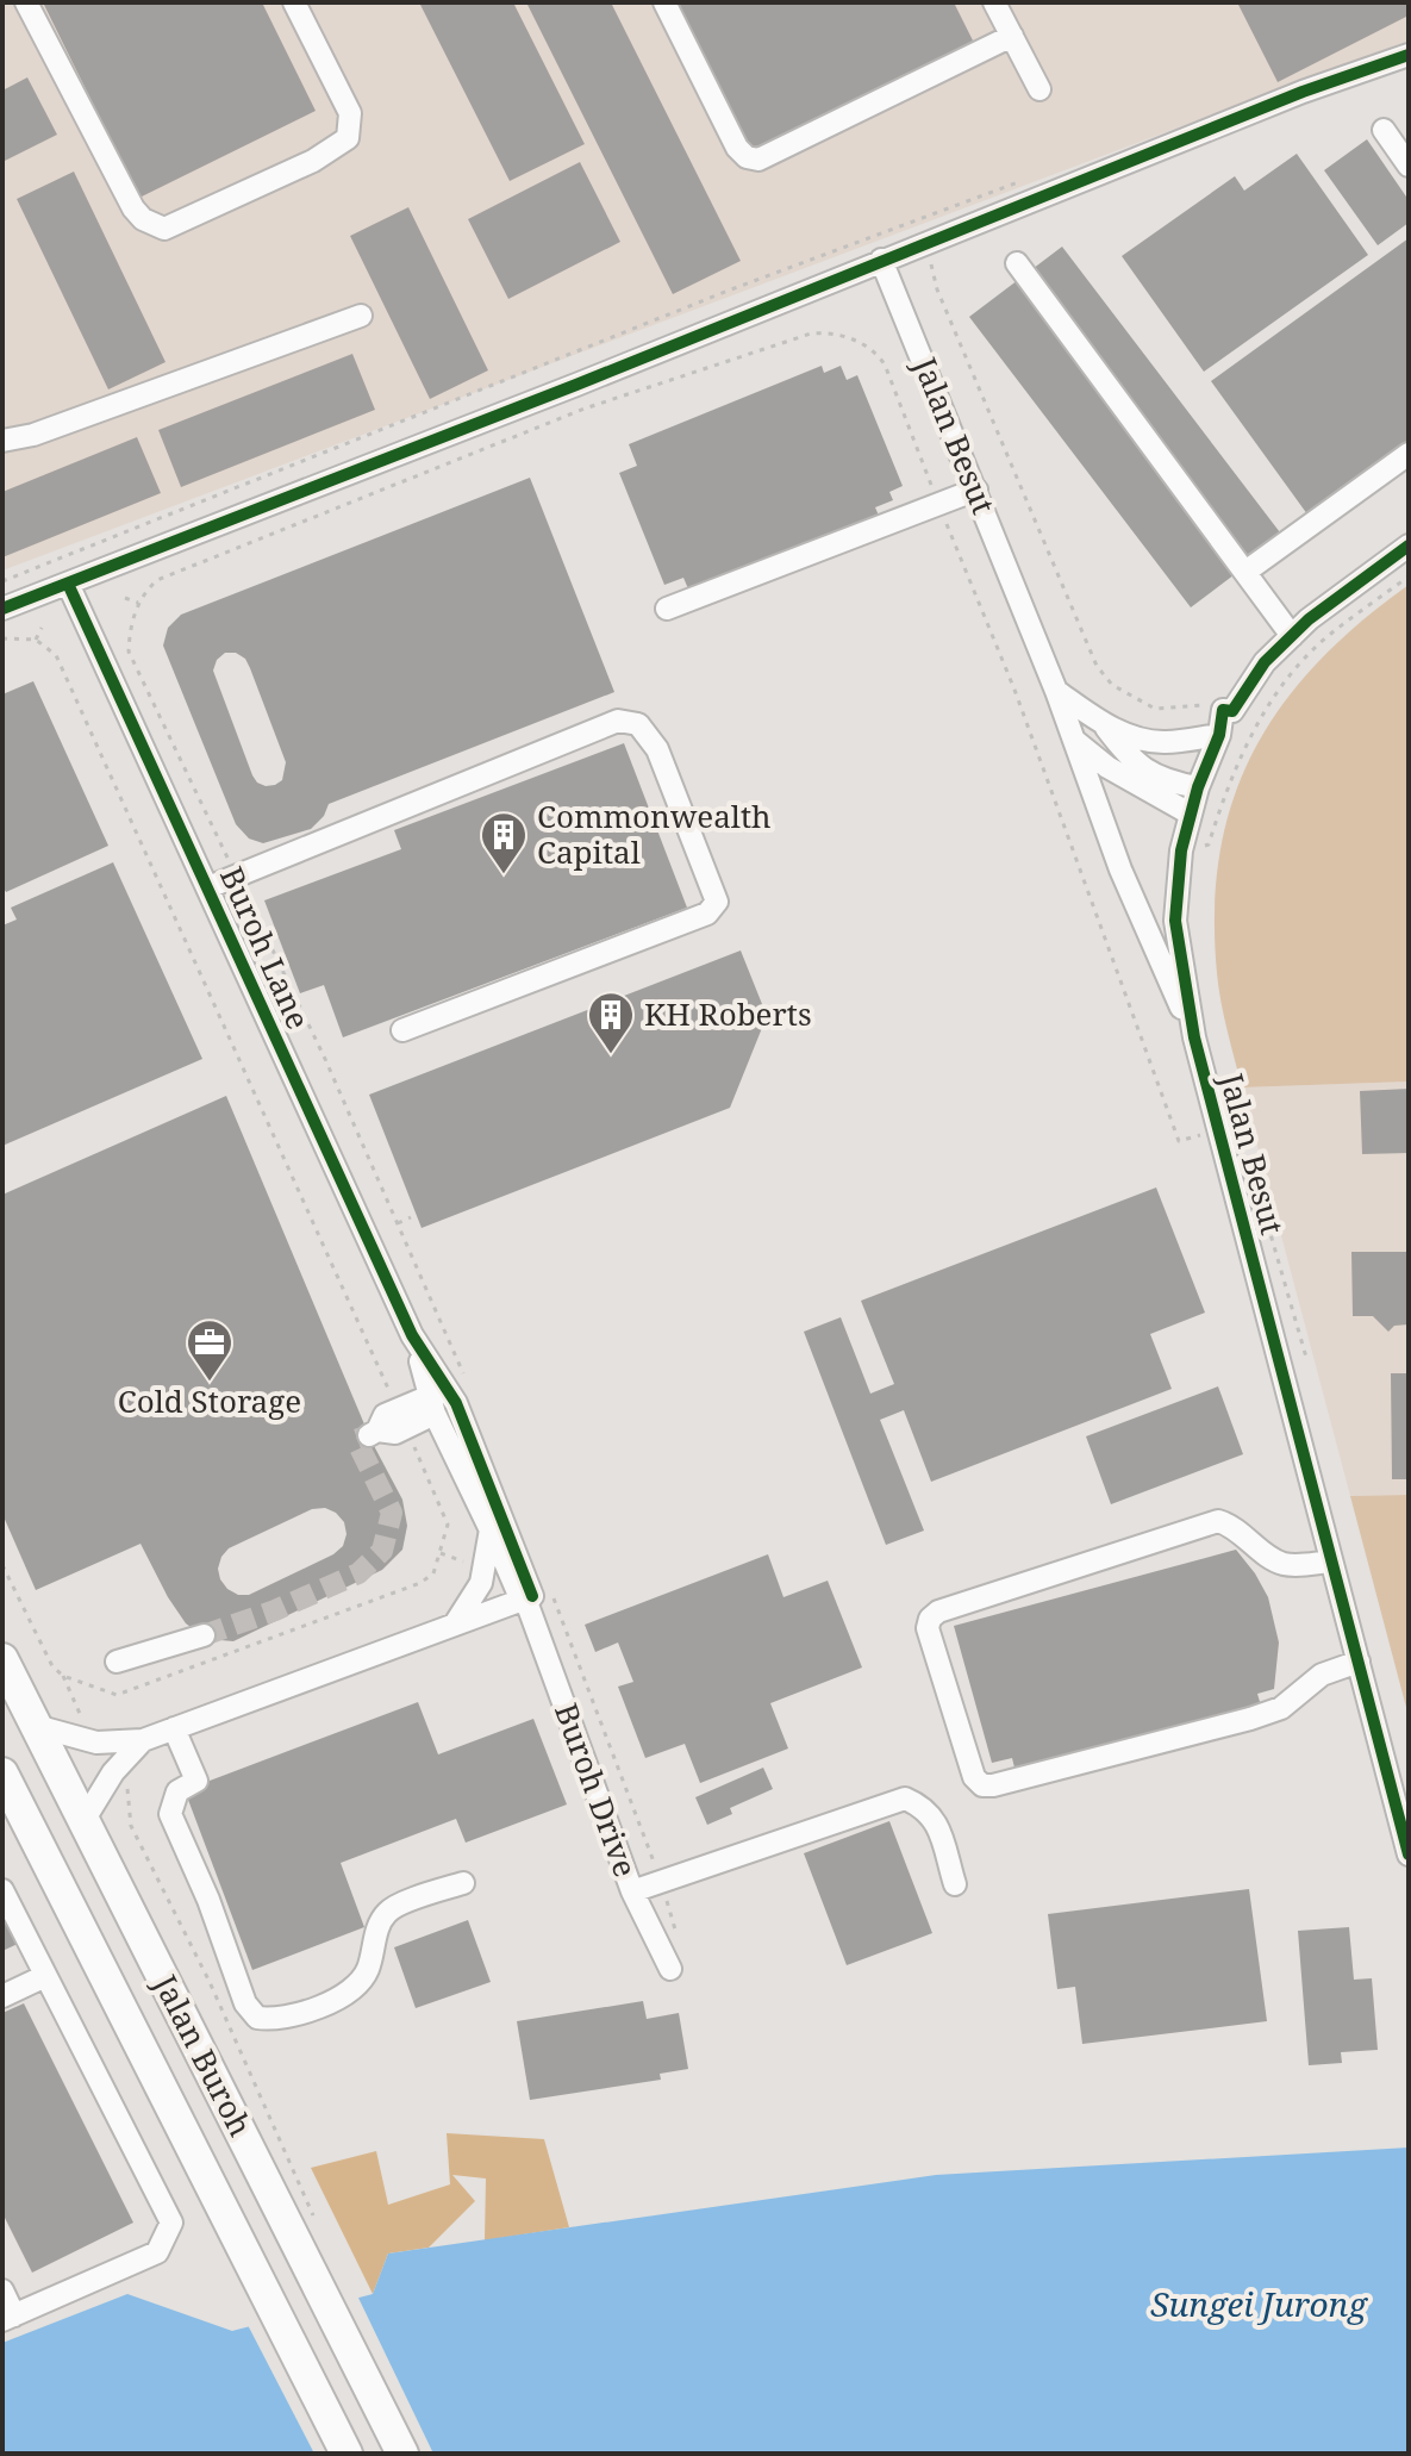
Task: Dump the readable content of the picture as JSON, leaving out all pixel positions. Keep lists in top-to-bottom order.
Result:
{
  "streets": {
    "highway": ["Jalan Buroh"],
    "street": ["Jalan Besut", "Buroh Lane", "Buroh Drive"]
  },
  "water": ["Sungei Jurong"],
  "places": {
    "building": ["Commonwealth Capital", "KH Roberts"],
    "office": ["Cold Storage"]
  }
}
